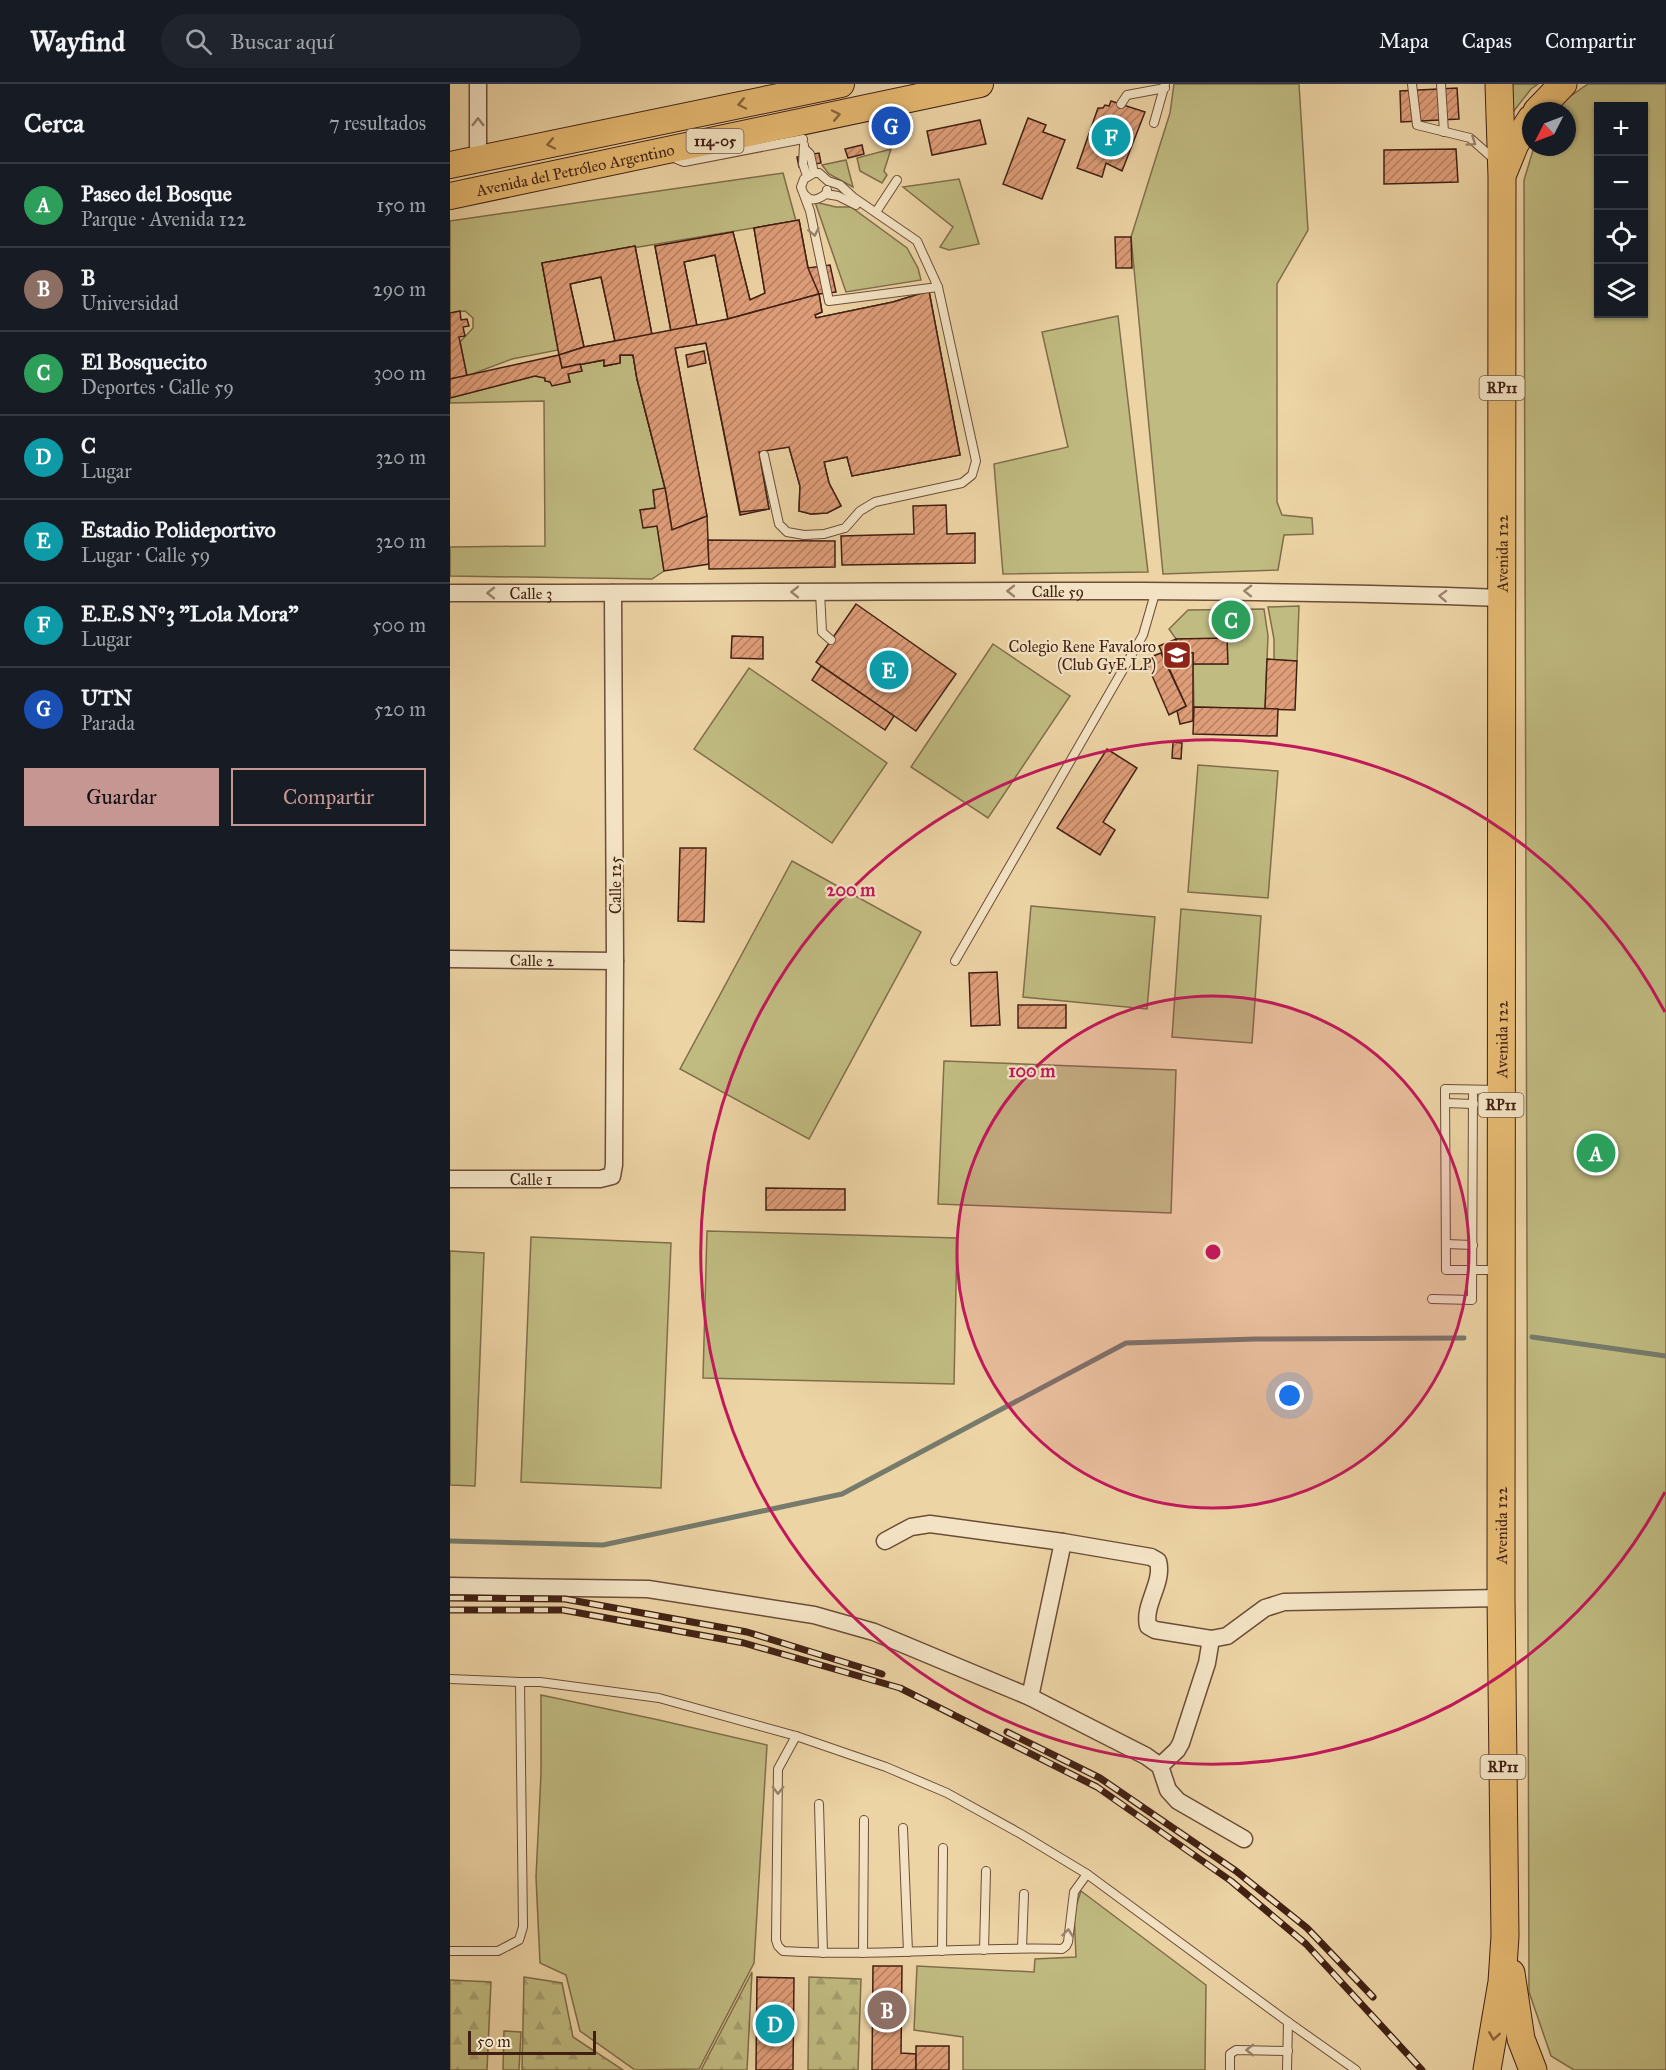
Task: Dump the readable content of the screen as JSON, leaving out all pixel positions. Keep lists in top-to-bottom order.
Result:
{
  "streets": {
    "highway": ["RP11", "Avenida 122"],
    "main road": ["114-05", "Avenida del Petróleo Argentino"],
    "street": [
      "Calle 59",
      "Calle 3",
      "Calle 125",
      "Calle 2",
      "Calle 1"
    ]
  },
  "crossings": [
    ["Avenida 122", "Calle 59"],
    ["Calle 59", "Calle 3"],
    ["Calle 59", "Calle 125"],
    ["Calle 3", "Calle 125"],
    ["Calle 125", "Calle 2"],
    ["Calle 125", "Calle 1"]
  ],
  "one_way": ["Calle 59", "Calle 3"],
  "places": {
    "school or university": ["Colegio Rene Favaloro (Club GyE LP)"]
  },
  "scale_bar": "50 m",
  "north": "bottom left",
  "page": {
    "header": "Wayfind",
    "search": "Buscar aquí",
    "nav": ["Mapa", "Capas", "Compartir"],
    "heading": ["Cerca", "7 resultados"],
    "map_buttons": ["+", "−"],
    "pins": [
      "G",
      "F",
      "C",
      "E",
      "A",
      "B",
      "D"
    ],
    "list": [
      {
        "mark": "A",
        "name": "Paseo del Bosque",
        "note": "Parque · Avenida 122",
        "value": "150 m"
      },
      {
        "mark": "B",
        "name": "B",
        "note": "Universidad",
        "value": "290 m"
      },
      {
        "mark": "C",
        "name": "El Bosquecito",
        "note": "Deportes · Calle 59",
        "value": "300 m"
      },
      {
        "mark": "D",
        "name": "C",
        "note": "Lugar",
        "value": "320 m"
      },
      {
        "mark": "E",
        "name": "Estadio Polideportivo",
        "note": "Lugar · Calle 59",
        "value": "320 m"
      },
      {
        "mark": "F",
        "name": "E.E.S Nº3 \"Lola Mora\"",
        "note": "Lugar",
        "value": "500 m"
      },
      {
        "mark": "G",
        "name": "UTN",
        "note": "Parada",
        "value": "520 m"
      }
    ],
    "buttons": ["Guardar", "Compartir"],
    "scale": "50 m"
  },
  "rings": ["200 m", "100 m"]
}
